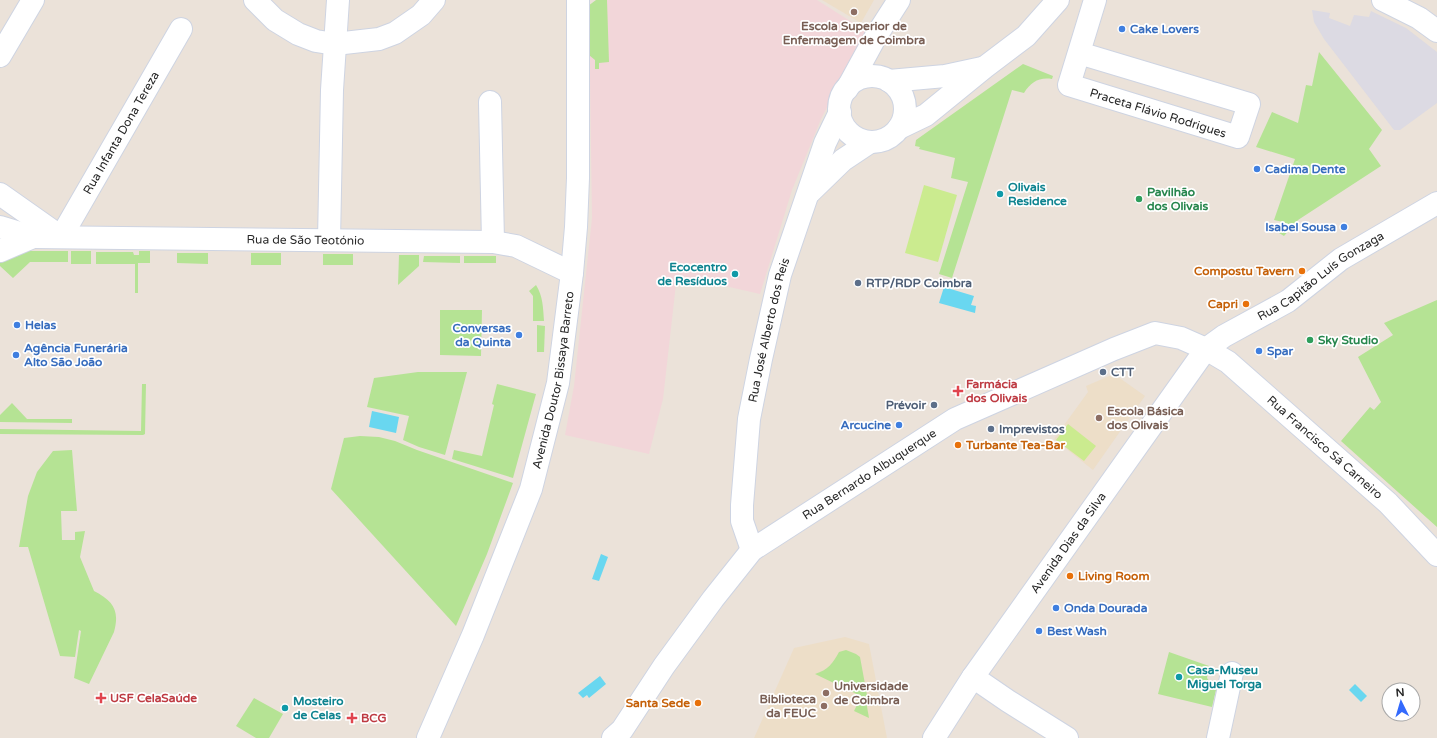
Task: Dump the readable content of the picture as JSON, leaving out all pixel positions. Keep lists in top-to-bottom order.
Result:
{
  "streets": {
    "street": [
      "Praceta Flávio Rodrigues",
      "Rua Infanta Dona Tereza",
      "Rua de São Teotónio",
      "Rua Capitão Luís Gonzaga",
      "Rua José Alberto dos Reis",
      "Avenida Doutor Bissaya Barreto",
      "Rua Francisco Sá Carneiro",
      "Rua Bernardo Albuquerque",
      "Avenida Dias da Silva"
    ]
  },
  "crossings": [
    ["Rua Infanta Dona Tereza", "Rua de São Teotónio"],
    ["Rua de São Teotónio", "Avenida Doutor Bissaya Barreto"],
    ["Rua Capitão Luís Gonzaga", "Rua Francisco Sá Carneiro"],
    ["Rua Capitão Luís Gonzaga", "Rua Bernardo Albuquerque"],
    ["Rua Capitão Luís Gonzaga", "Avenida Dias da Silva"],
    ["Rua José Alberto dos Reis", "Rua Bernardo Albuquerque"],
    ["Rua Francisco Sá Carneiro", "Rua Bernardo Albuquerque"],
    ["Rua Francisco Sá Carneiro", "Avenida Dias da Silva"],
    ["Rua Bernardo Albuquerque", "Avenida Dias da Silva"]
  ],
  "places": {
    "other": [
      "Escola Superior de Enfermagem de Coimbra",
      "Cake Lovers",
      "Cadima Dente",
      "Olivais Residence",
      "Pavilhão dos Olivais",
      "Isabel Sousa",
      "Compostu Tavern",
      "Ecocentro de Resíduos",
      "RTP/RDP Coimbra",
      "Capri",
      "Helas",
      "Conversas da Quinta",
      "Sky Studio",
      "Spar",
      "Agência Funerária Alto São João",
      "CTT",
      "Prévoir",
      "Escola Básica dos Olivais",
      "Arcucine",
      "Imprevistos",
      "Turbante Tea-Bar",
      "Living Room",
      "Onda Dourada",
      "Best Wash",
      "Casa-Museu Miguel Torga",
      "Universidade de Coimbra",
      "Santa Sede",
      "Biblioteca da FEUC",
      "Mosteiro de Celas"
    ],
    "health": ["Farmácia dos Olivais", "USF CelaSaúde", "BCG"]
  },
  "north": "top"
}
